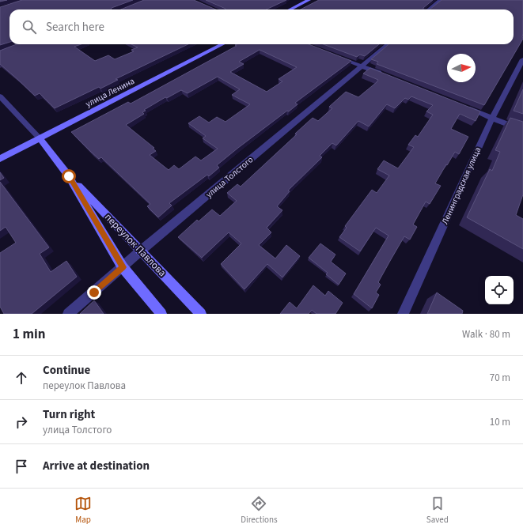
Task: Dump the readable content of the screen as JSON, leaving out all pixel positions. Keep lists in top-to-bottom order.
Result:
{
  "streets": {
    "street": [
      "улица Ленина",
      "улица Толстого",
      "Ленинградская улица",
      "переулок Павлова"
    ]
  },
  "crossings": [
    ["улица Ленина", "переулок Павлова"],
    ["улица Толстого", "переулок Павлова"]
  ],
  "north": "right",
  "page": {
    "search": "Search here",
    "heading": ["1 min", "Walk · 80 m"],
    "list": [
      ["Continue", "переулок Павлова", "70 m"],
      ["Turn right", "улица Толстого", "10 m"],
      "Arrive at destination"
    ],
    "nav": ["Map", "Directions", "Saved"]
  }
}
